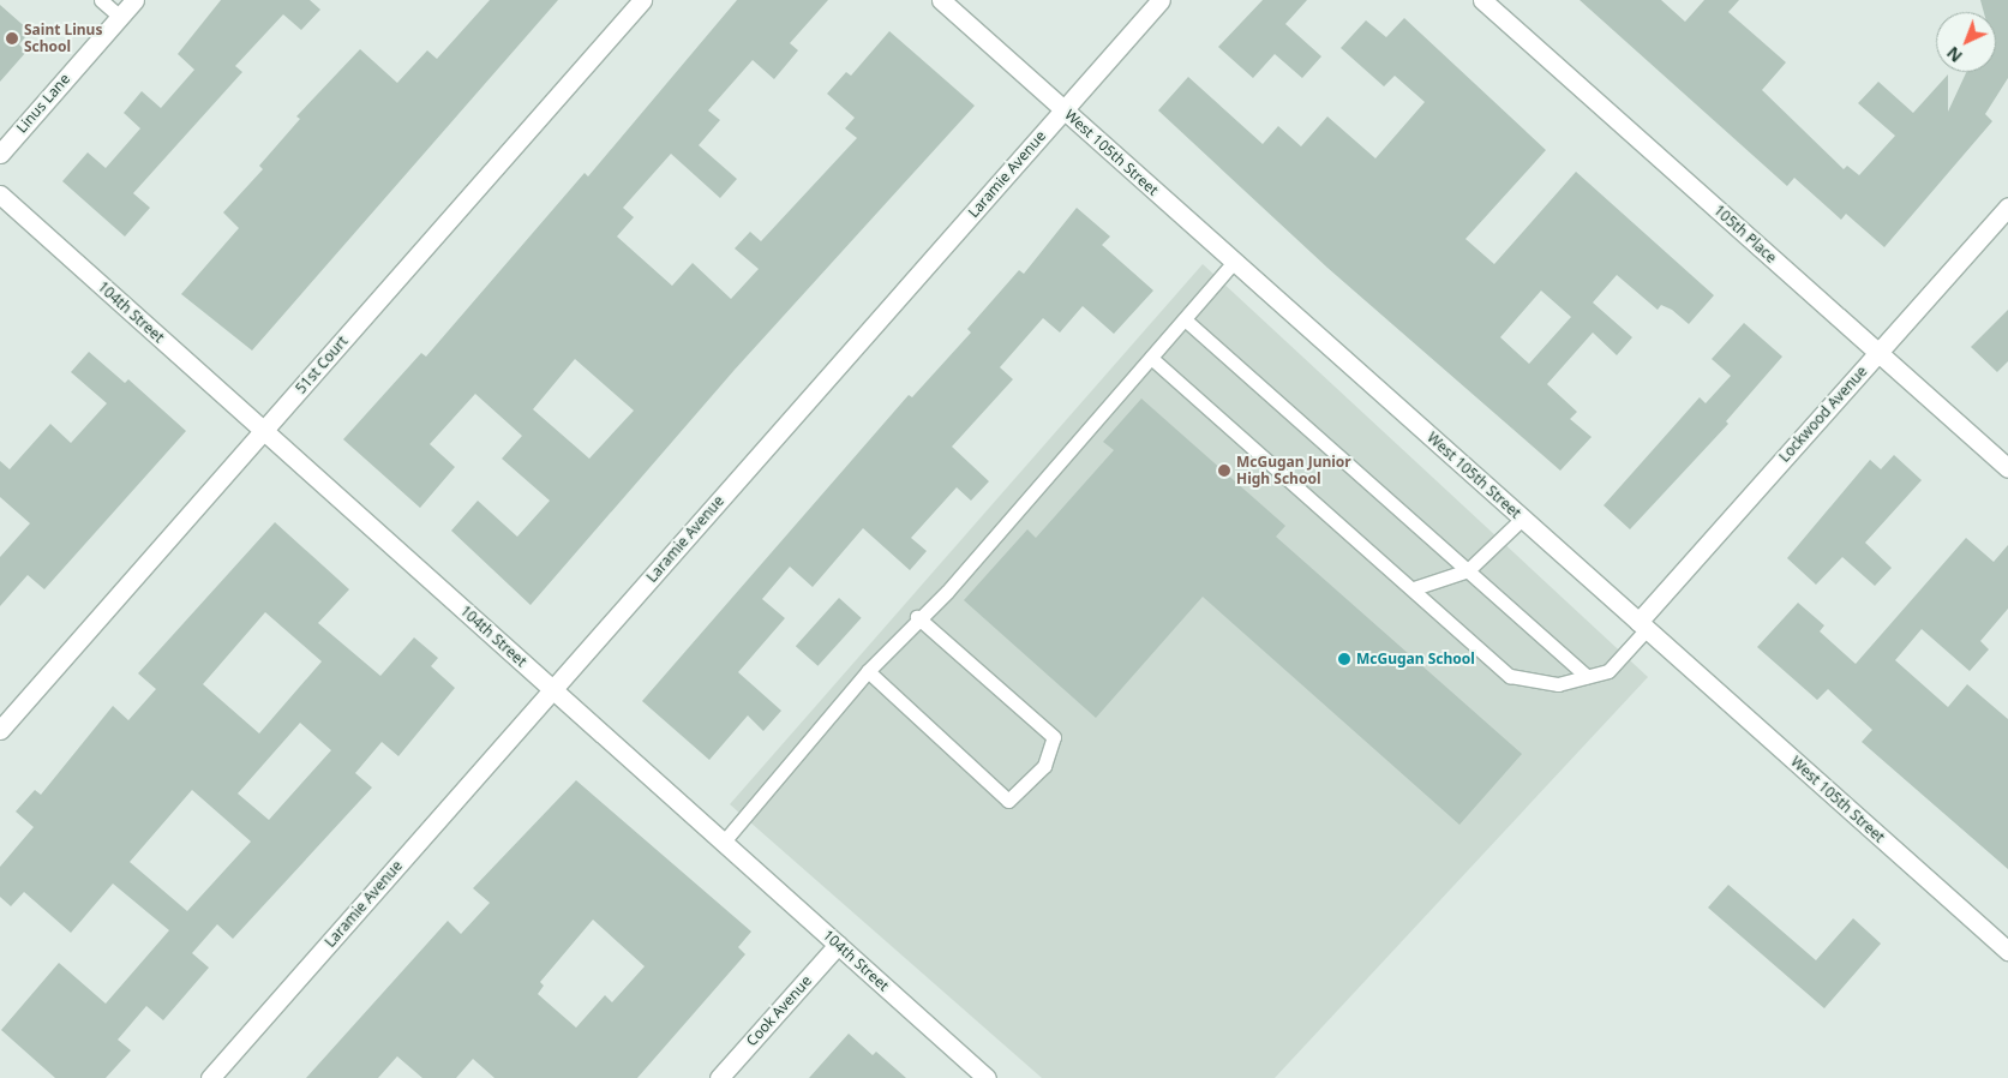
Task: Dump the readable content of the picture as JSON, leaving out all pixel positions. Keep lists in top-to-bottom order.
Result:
{
  "streets": {
    "street": [
      "Linus Lane",
      "West 105th Street",
      "Laramie Avenue",
      "105th Place",
      "104th Street",
      "51st Court",
      "Lockwood Avenue",
      "Cook Avenue"
    ]
  },
  "crossings": [
    ["West 105th Street", "Laramie Avenue"],
    ["West 105th Street", "Lockwood Avenue"],
    ["Laramie Avenue", "104th Street"],
    ["105th Place", "Lockwood Avenue"],
    ["104th Street", "51st Court"],
    ["104th Street", "Cook Avenue"]
  ],
  "places": ["Saint Linus School", "McGugan Junior High School", "McGugan School"],
  "north": "bottom left"
}
